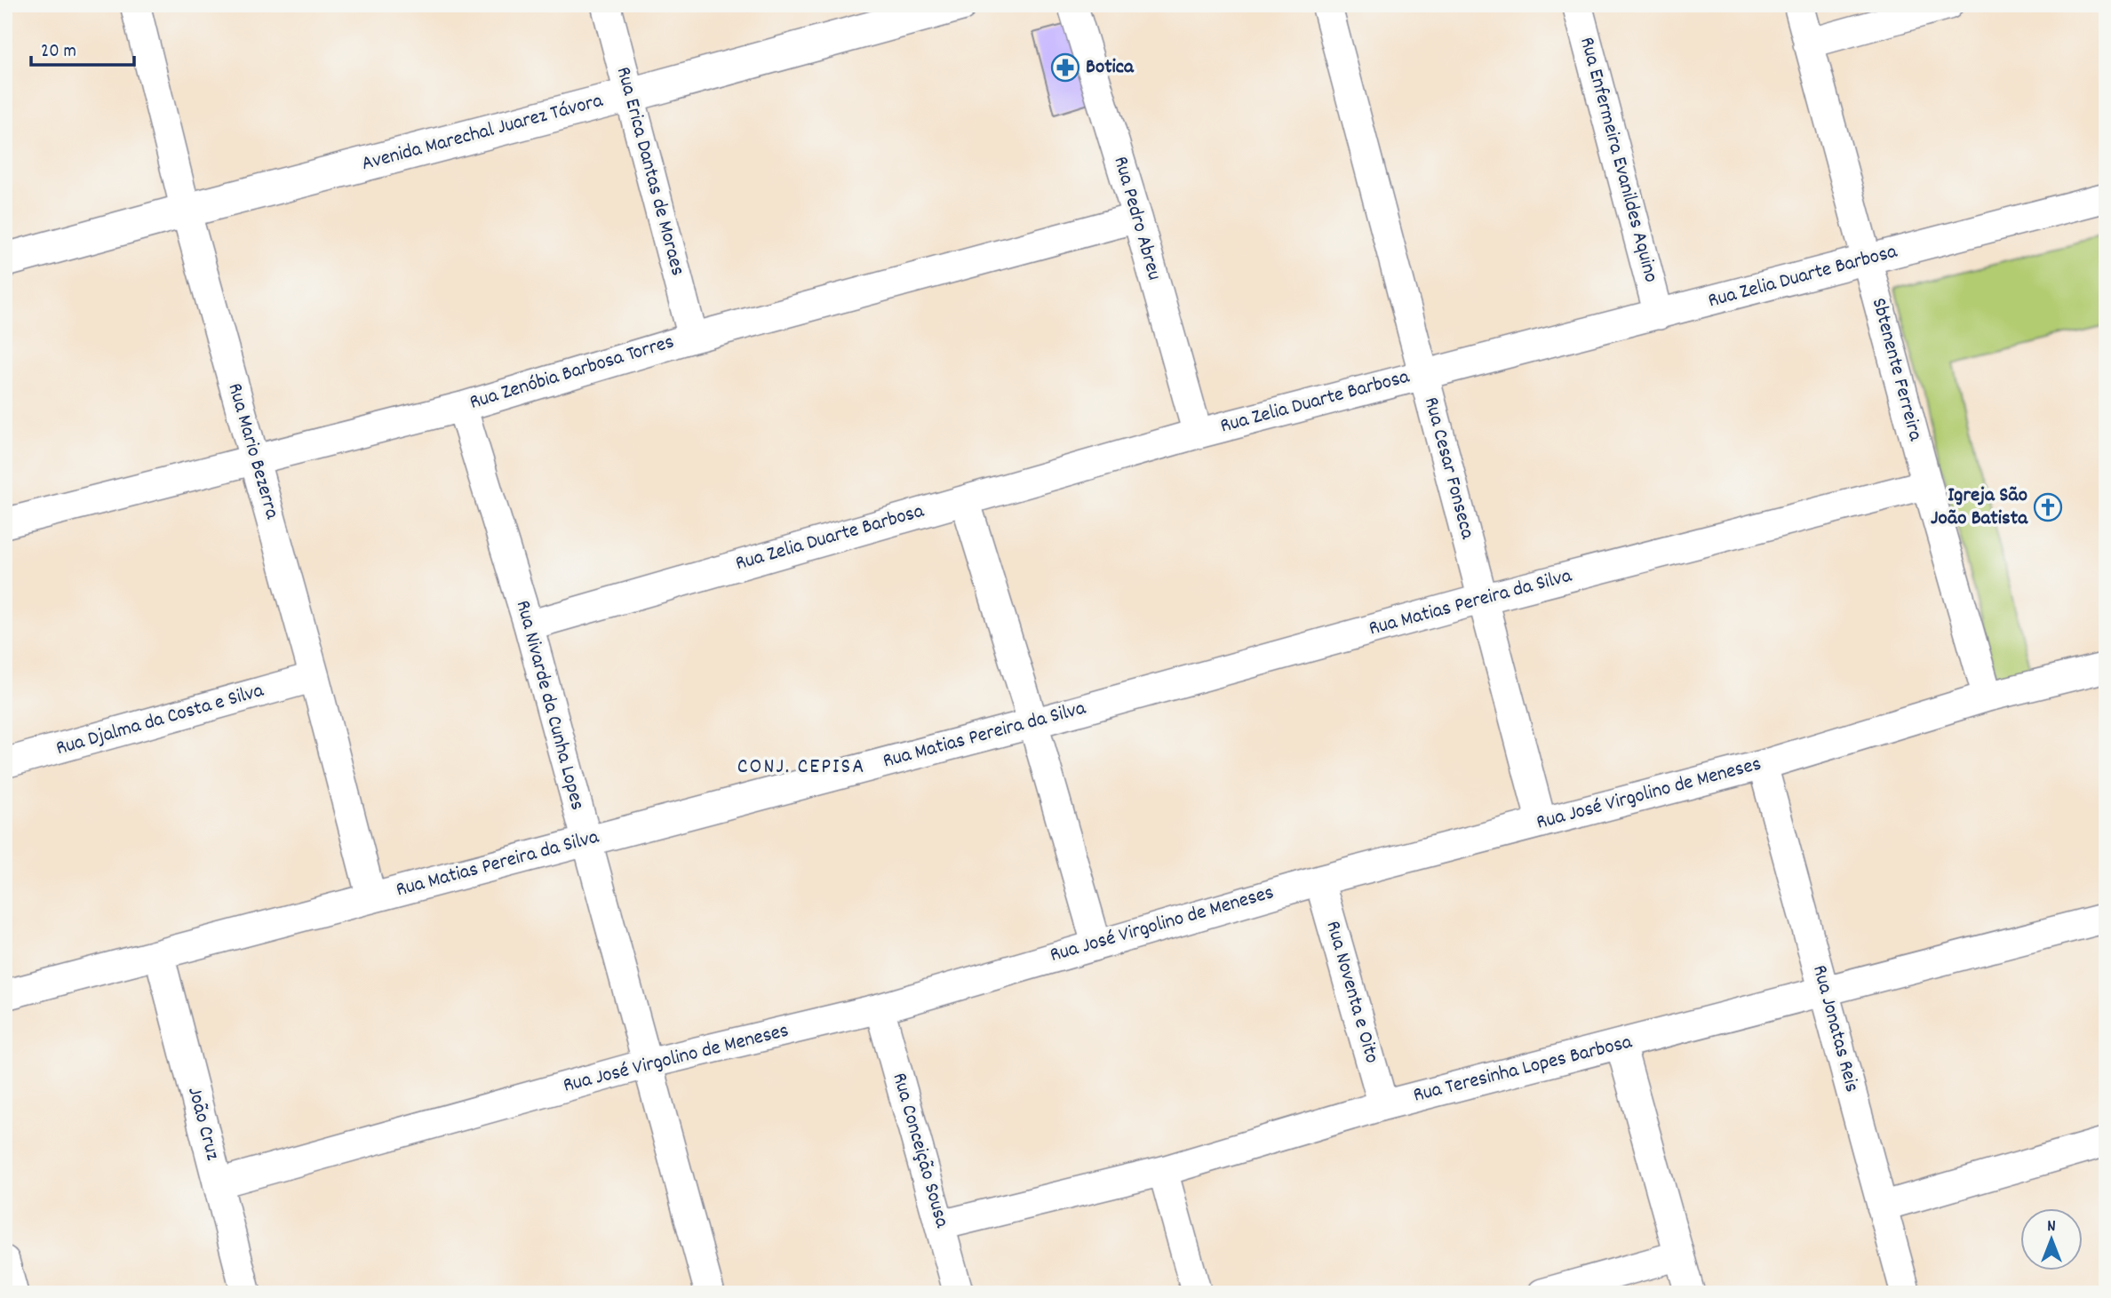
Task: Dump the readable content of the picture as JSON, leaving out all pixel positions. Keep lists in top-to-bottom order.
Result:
{
  "streets": {
    "street": [
      "Avenida Marechal Juarez Távora",
      "Rua Enfermeira Evanildes Aquino",
      "Rua Erica Dantas de Moraes",
      "Rua Pedro Abreu",
      "Rua Zelia Duarte Barbosa",
      "Sbtenente Ferreira",
      "Rua Zenóbia Barbosa Torres",
      "Rua Mario Bezerra",
      "Rua Cesar Fonseca",
      "Rua Matias Pereira da Silva",
      "Rua Nivarde da Cunha Lopes",
      "Rua Djalma da Costa e Silva",
      "Rua José Virgolino de Meneses",
      "Rua Noventa e Oito",
      "Rua Jonatas Reis",
      "Rua Teresinha Lopes Barbosa",
      "João Cruz",
      "Rua Conceição Sousa"
    ]
  },
  "crossings": [
    ["Avenida Marechal Juarez Távora", "Rua Erica Dantas de Moraes"],
    ["Avenida Marechal Juarez Távora", "Rua Mario Bezerra"],
    ["Rua Enfermeira Evanildes Aquino", "Rua Zelia Duarte Barbosa"],
    ["Rua Erica Dantas de Moraes", "Rua Zenóbia Barbosa Torres"],
    ["Rua Pedro Abreu", "Rua Zelia Duarte Barbosa"],
    ["Rua Pedro Abreu", "Rua Zenóbia Barbosa Torres"],
    ["Rua Zelia Duarte Barbosa", "Sbtenente Ferreira"],
    ["Rua Zelia Duarte Barbosa", "Rua Cesar Fonseca"],
    ["Rua Zelia Duarte Barbosa", "Rua Nivarde da Cunha Lopes"],
    ["Sbtenente Ferreira", "Rua Matias Pereira da Silva"],
    ["Sbtenente Ferreira", "Rua José Virgolino de Meneses"],
    ["Rua Zenóbia Barbosa Torres", "Rua Mario Bezerra"],
    ["Rua Zenóbia Barbosa Torres", "Rua Nivarde da Cunha Lopes"],
    ["Rua Mario Bezerra", "Rua Matias Pereira da Silva"],
    ["Rua Mario Bezerra", "Rua Djalma da Costa e Silva"],
    ["Rua Cesar Fonseca", "Rua Matias Pereira da Silva"],
    ["Rua Cesar Fonseca", "Rua José Virgolino de Meneses"],
    ["Rua Matias Pereira da Silva", "Rua Nivarde da Cunha Lopes"],
    ["Rua Matias Pereira da Silva", "João Cruz"],
    ["Rua Nivarde da Cunha Lopes", "Rua José Virgolino de Meneses"],
    ["Rua José Virgolino de Meneses", "Rua Noventa e Oito"],
    ["Rua José Virgolino de Meneses", "Rua Jonatas Reis"],
    ["Rua José Virgolino de Meneses", "João Cruz"],
    ["Rua José Virgolino de Meneses", "Rua Conceição Sousa"],
    ["Rua Noventa e Oito", "Rua Teresinha Lopes Barbosa"],
    ["Rua Jonatas Reis", "Rua Teresinha Lopes Barbosa"],
    ["Rua Teresinha Lopes Barbosa", "Rua Conceição Sousa"]
  ],
  "districts": ["CONJ. CEPISA"],
  "places": {
    "pharmacy": ["Botica"],
    "church": ["Igreja São João Batista"]
  },
  "scale_bar": "20 m",
  "north": "top"
}
